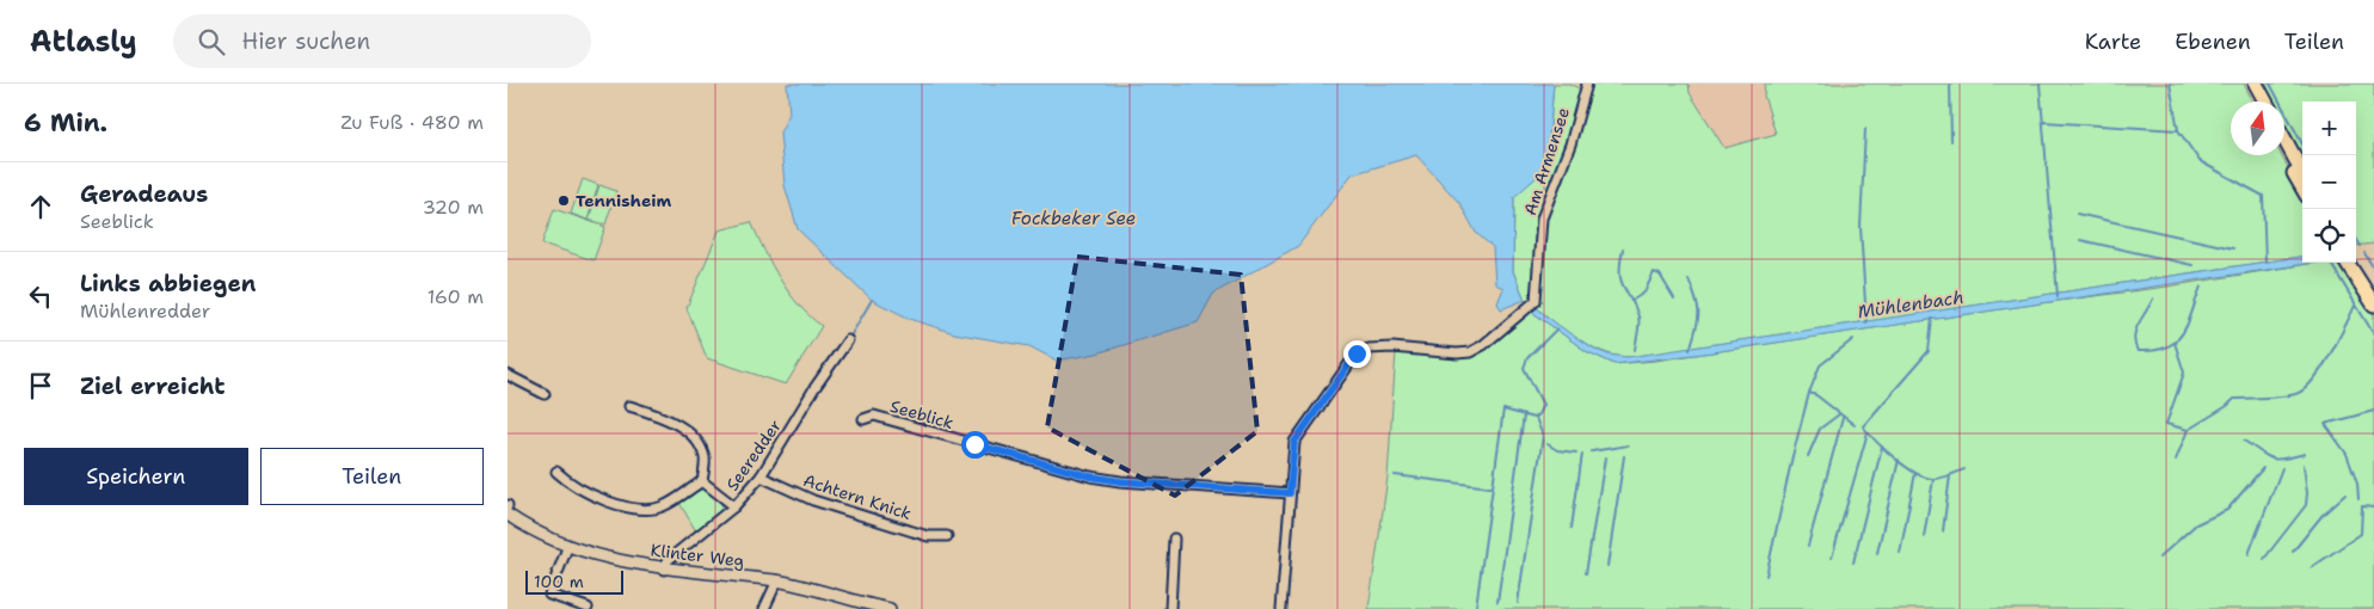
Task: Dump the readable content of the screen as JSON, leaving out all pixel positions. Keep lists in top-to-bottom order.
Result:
{
  "streets": {
    "street": [
      "Am Armensee",
      "Seeblick",
      "Seeredder",
      "Achtern Knick",
      "Klinter Weg"
    ]
  },
  "crossings": [
    ["Am Armensee", "Seeblick"],
    ["Seeredder", "Achtern Knick"],
    ["Seeredder", "Klinter Weg"]
  ],
  "water": ["Fockbeker See", "Mühlenbach"],
  "places": ["Tennisheim"],
  "scale_bar": "100 m",
  "north": "top",
  "page": {
    "header": "Atlasly",
    "search": "Hier suchen",
    "nav": ["Karte", "Ebenen", "Teilen"],
    "heading": ["6 Min.", "Zu Fuß · 480 m"],
    "map_buttons": ["+", "−"],
    "list": [
      ["Geradeaus", "Seeblick", "320 m"],
      ["Links abbiegen", "Mühlenredder", "160 m"],
      "Ziel erreicht"
    ],
    "buttons": ["Speichern", "Teilen"],
    "scale": "100 m"
  }
}
